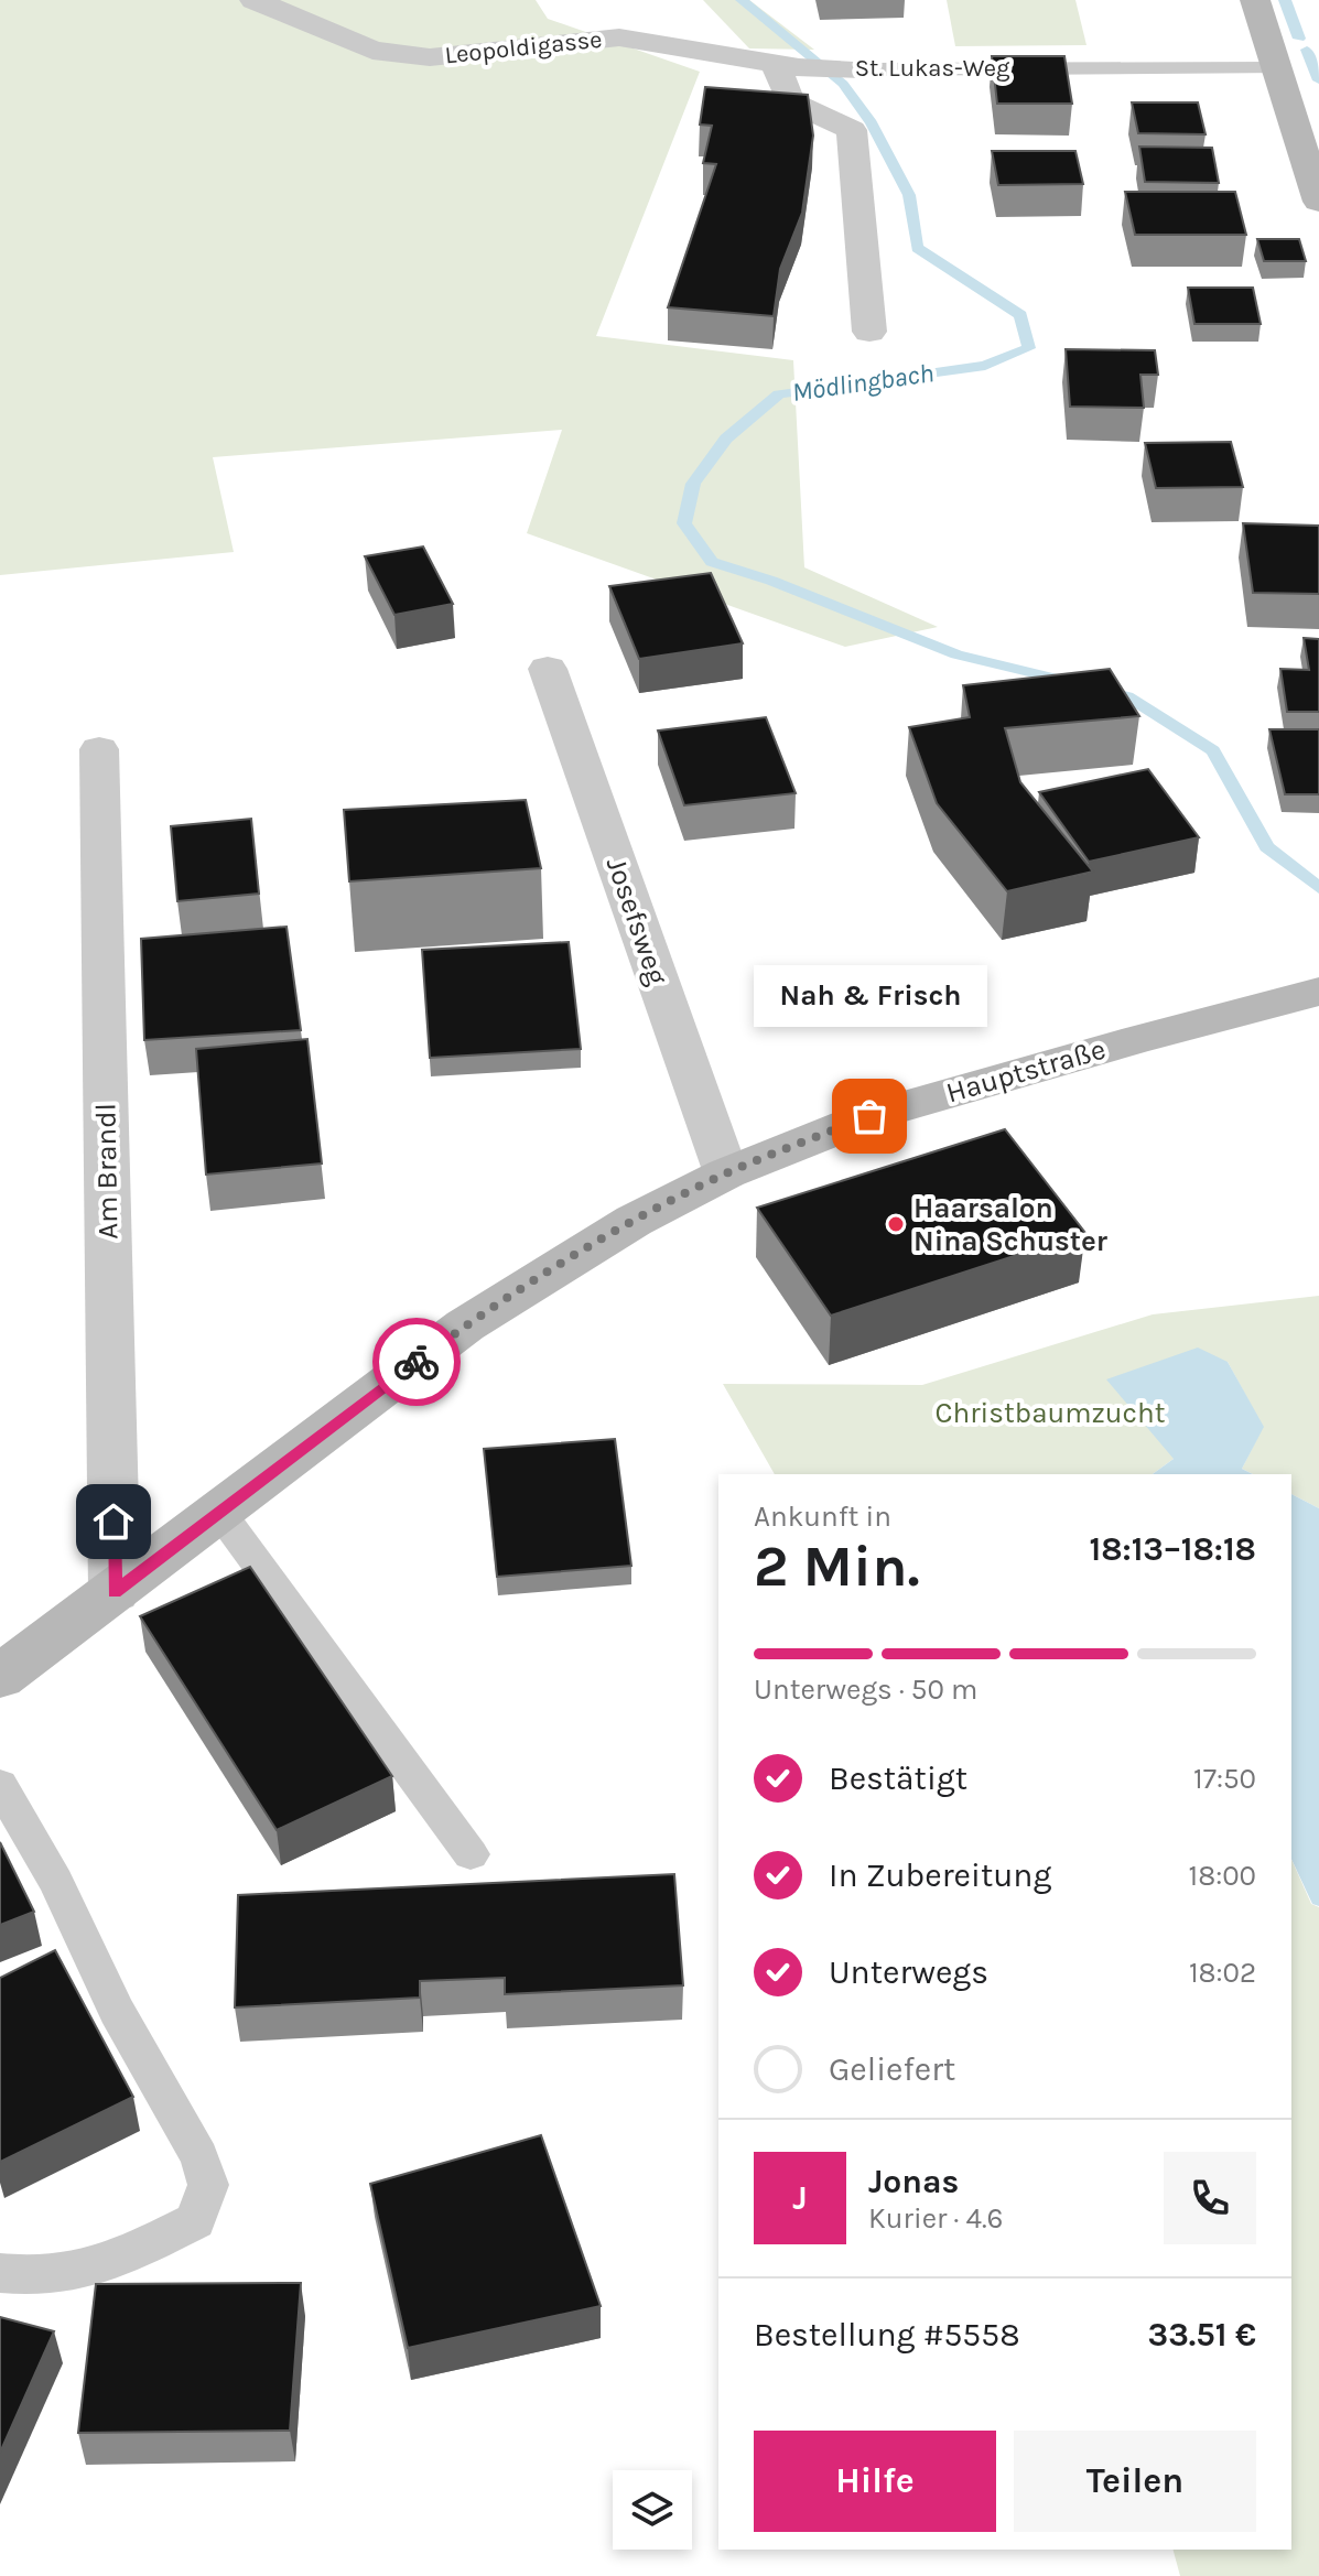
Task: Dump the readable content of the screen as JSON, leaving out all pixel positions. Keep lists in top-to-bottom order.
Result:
{
  "streets": {
    "main road": ["Hauptstraße"],
    "street": [
      "Leopoldigasse",
      "St. Lukas-Weg",
      "Josefsweg",
      "Am Brandl"
    ]
  },
  "crossings": [
    ["Leopoldigasse", "St. Lukas-Weg"],
    ["Josefsweg", "Hauptstraße"],
    ["Hauptstraße", "Am Brandl"]
  ],
  "water": ["Mödlingbach"],
  "parks": ["Christbaumzucht"],
  "places": ["Nah & Frisch", "Haarsalon Nina Schuster"],
  "page": {
    "bubble": "Nah & Frisch",
    "heading": ["2 Min.", "Ankunft in", "18:13–18:18"],
    "panel": [
      "Jonas",
      "Kurier · 4.6",
      "Bestellung #5558",
      "33.51 €"
    ],
    "bar": "Unterwegs · 50 m",
    "list": [
      ["Bestätigt", "17:50"],
      ["In Zubereitung", "18:00"],
      ["Unterwegs", "18:02"],
      "Geliefert"
    ],
    "round": "J",
    "buttons": ["Hilfe", "Teilen"]
  }
}
